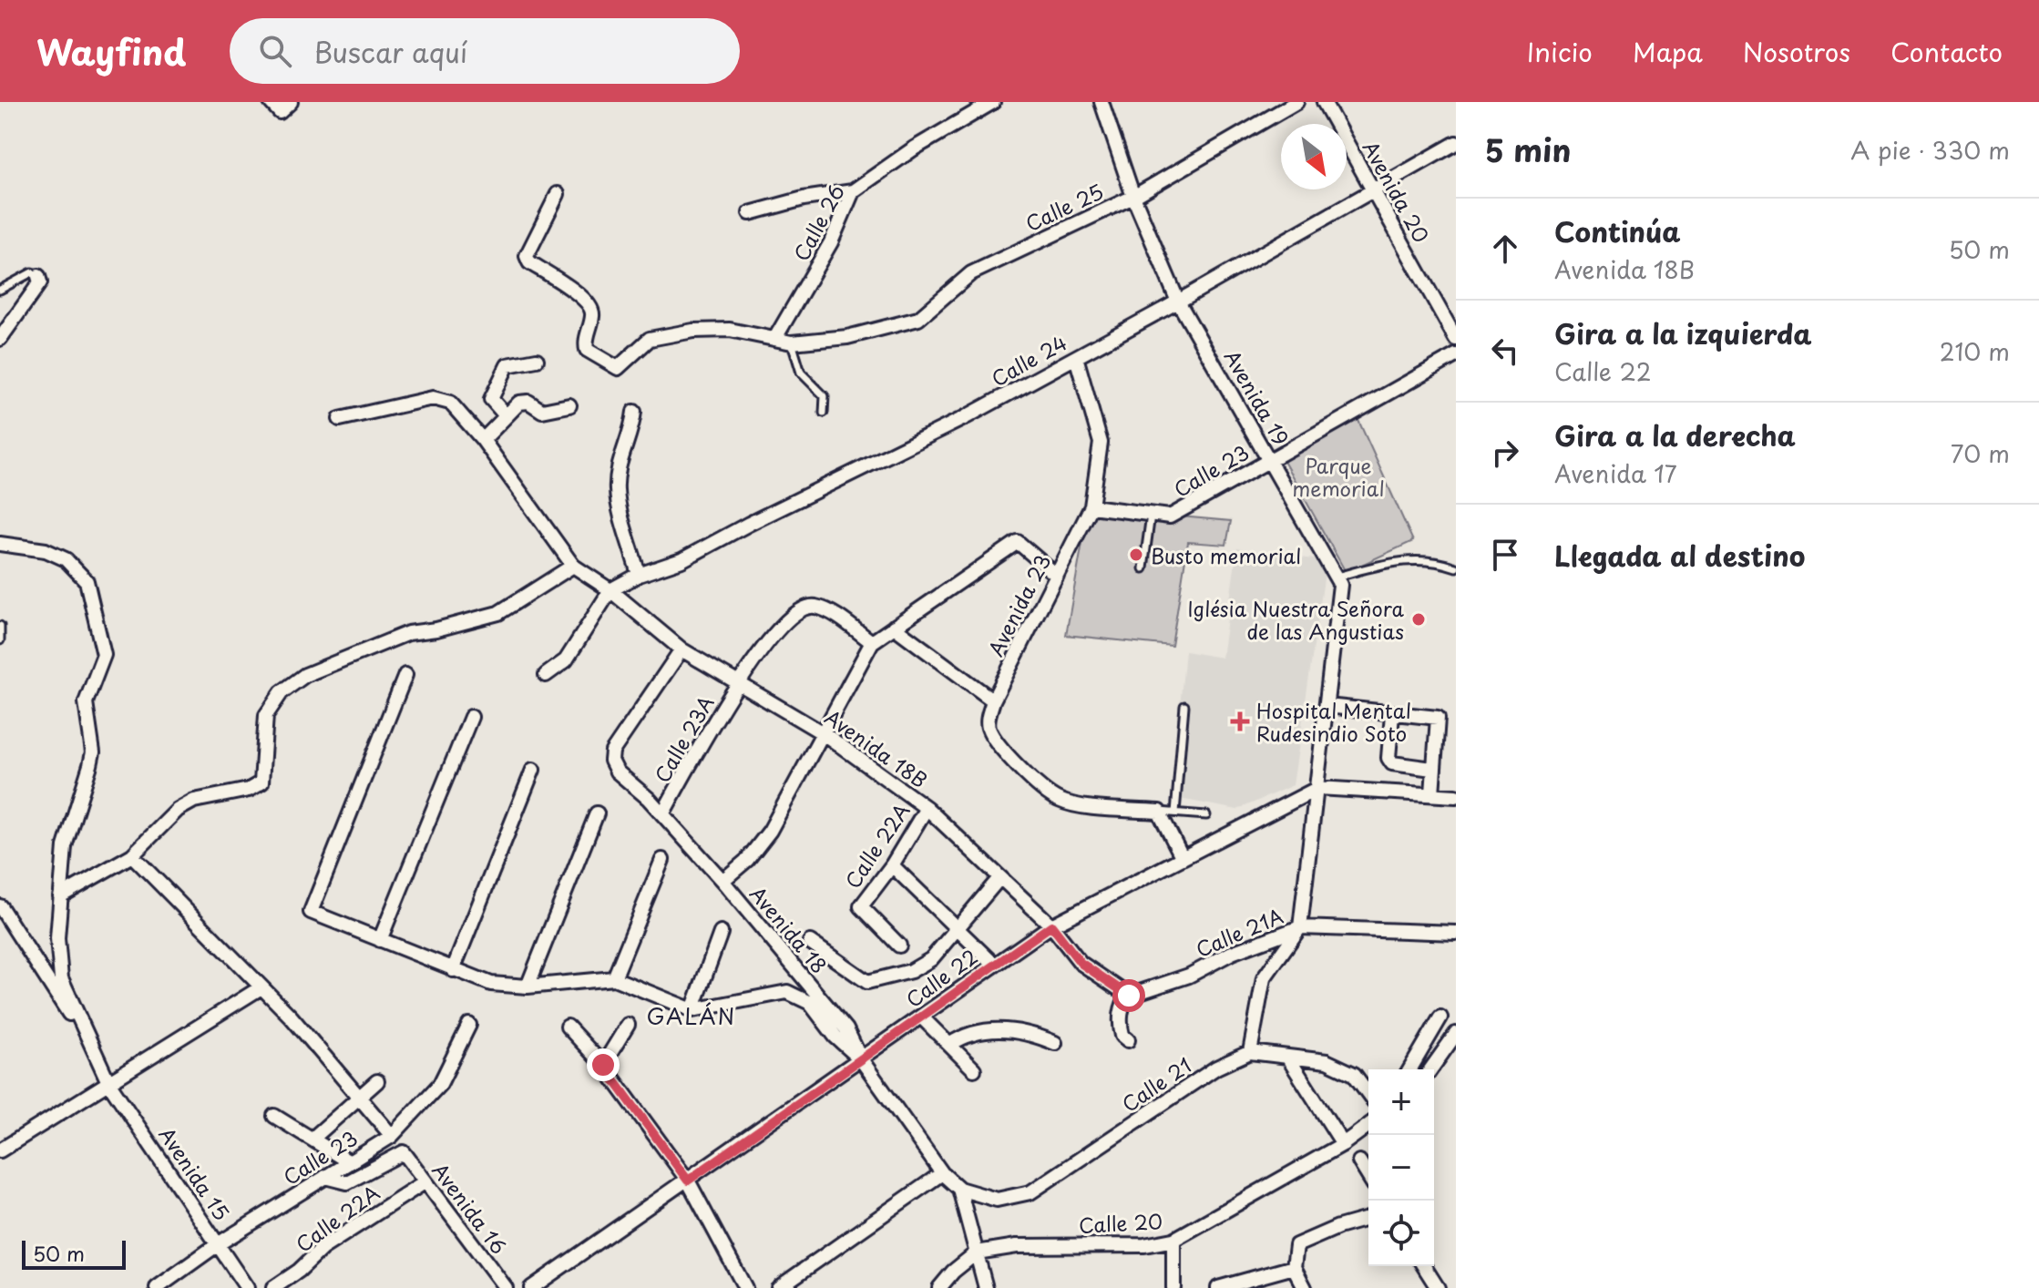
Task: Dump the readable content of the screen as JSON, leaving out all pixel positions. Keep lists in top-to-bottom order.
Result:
{
  "streets": {
    "street": [
      "Avenida 20",
      "Calle 25",
      "Calle 26",
      "Calle 24",
      "Avenida 19",
      "Calle 23",
      "Avenida 23",
      "Calle 23A",
      "Avenida 18B",
      "Calle 22A",
      "Avenida 18",
      "Calle 21A",
      "Calle 22",
      "Calle 21",
      "Avenida 15",
      "Avenida 16",
      "Calle 20"
    ]
  },
  "crossings": [
    ["Avenida 20", "Calle 24"],
    ["Calle 25", "Avenida 19"],
    ["Calle 24", "Avenida 19"],
    ["Calle 24", "Avenida 23"],
    ["Calle 24", "Avenida 18B"],
    ["Avenida 19", "Calle 23"],
    ["Avenida 19", "Calle 21A"],
    ["Avenida 19", "Calle 22"],
    ["Avenida 19", "Calle 21"],
    ["Calle 23", "Avenida 23"],
    ["Calle 23", "Avenida 15"],
    ["Calle 23", "Avenida 16"],
    ["Calle 23A", "Avenida 18B"],
    ["Calle 23A", "Avenida 18"],
    ["Avenida 18B", "Calle 22A"],
    ["Avenida 18B", "Avenida 18"],
    ["Avenida 18B", "Calle 21A"],
    ["Avenida 18B", "Calle 22"],
    ["Calle 22A", "Avenida 16"],
    ["Avenida 18", "Calle 22"],
    ["Avenida 18", "Calle 21"]
  ],
  "districts": ["GALÁN"],
  "parks": ["Parque memorial"],
  "places": {
    "other": ["Busto memorial", "Iglésia Nuestra Señora de las Angustias"],
    "health": ["Hospital Mental Rudesindio Soto"]
  },
  "scale_bar": "50 m",
  "north": "bottom right",
  "page": {
    "header": "Wayfind",
    "search": "Buscar aquí",
    "nav": [
      "Inicio",
      "Mapa",
      "Nosotros",
      "Contacto"
    ],
    "heading": ["5 min", "A pie · 330 m"],
    "list": [
      ["Continúa", "Avenida 18B", "50 m"],
      ["Gira a la izquierda", "Calle 22", "210 m"],
      ["Gira a la derecha", "Avenida 17", "70 m"],
      "Llegada al destino"
    ],
    "map_buttons": ["+", "−"],
    "scale": "50 m"
  }
}
